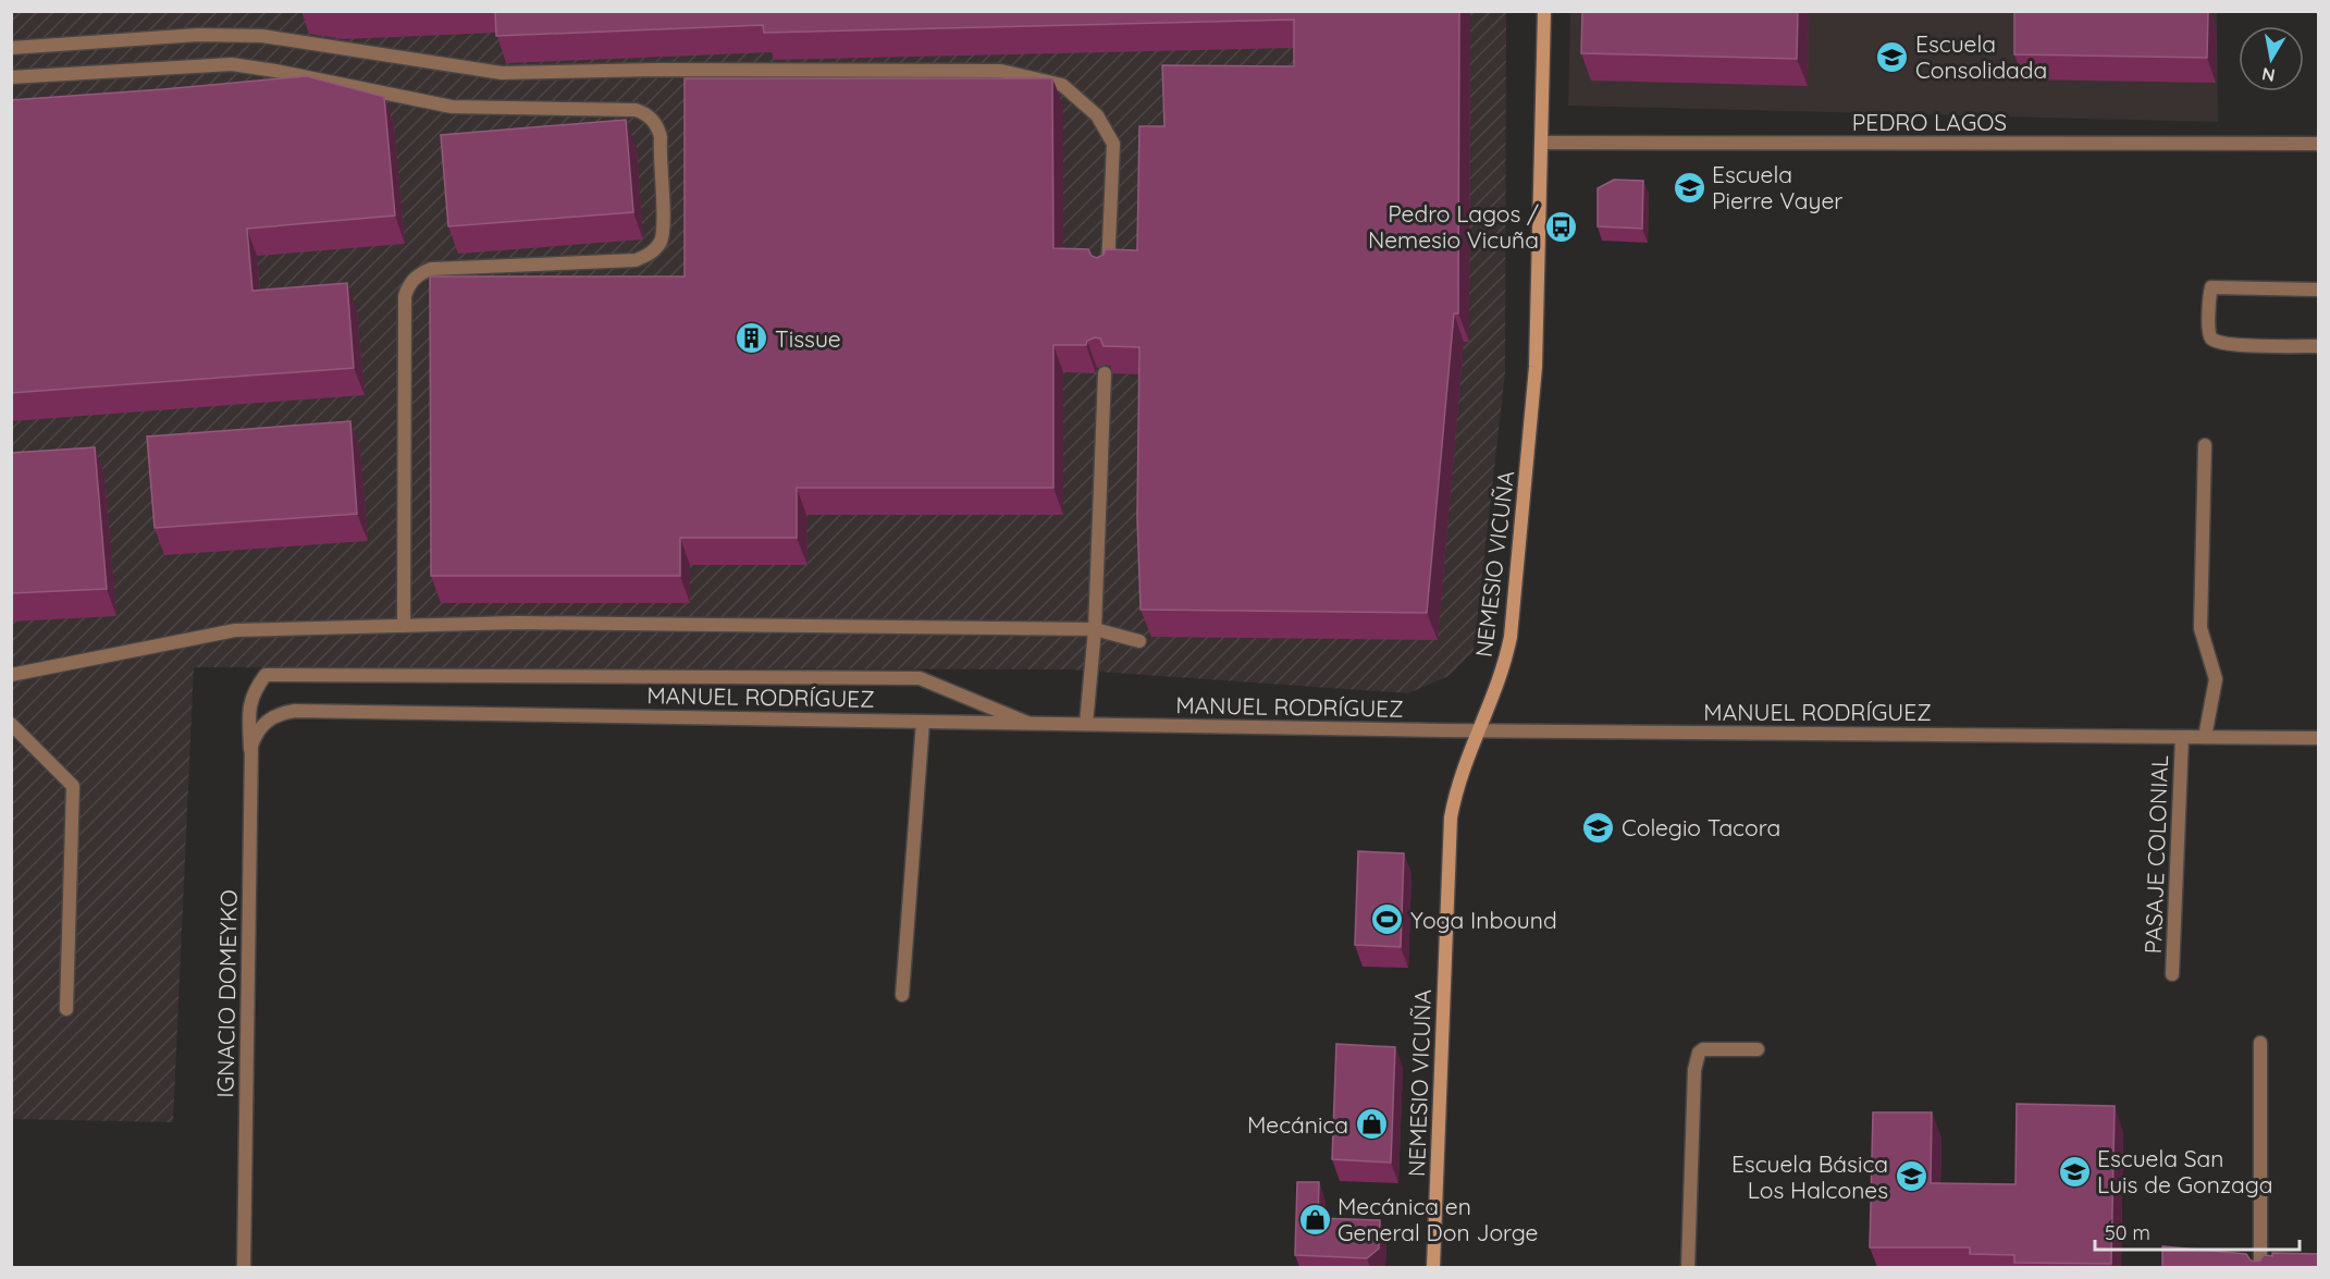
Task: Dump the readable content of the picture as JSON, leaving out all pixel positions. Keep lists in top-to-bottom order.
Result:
{
  "streets": {
    "street": [
      "PEDRO LAGOS",
      "NEMESIO VICUÑA",
      "MANUEL RODRÍGUEZ",
      "PASAJE COLONIAL",
      "IGNACIO DOMEYKO"
    ]
  },
  "crossings": [
    ["PEDRO LAGOS", "NEMESIO VICUÑA"],
    ["NEMESIO VICUÑA", "MANUEL RODRÍGUEZ"],
    ["MANUEL RODRÍGUEZ", "PASAJE COLONIAL"],
    ["MANUEL RODRÍGUEZ", "IGNACIO DOMEYKO"]
  ],
  "places": {
    "school or university": [
      "Escuela Consolidada",
      "Escuela Pierre Vayer",
      "Colegio Tacora",
      "Escuela San Luis de Gonzaga",
      "Escuela Básica Los Halcones"
    ],
    "bus stop": ["Pedro Lagos / Nemesio Vicuña"],
    "building": ["Tissue"],
    "sports": ["Yoga Inbound"],
    "shop": ["Mecánica", "Mecánica en General Don Jorge"]
  },
  "scale_bar": "50 m",
  "north": "bottom"
}
